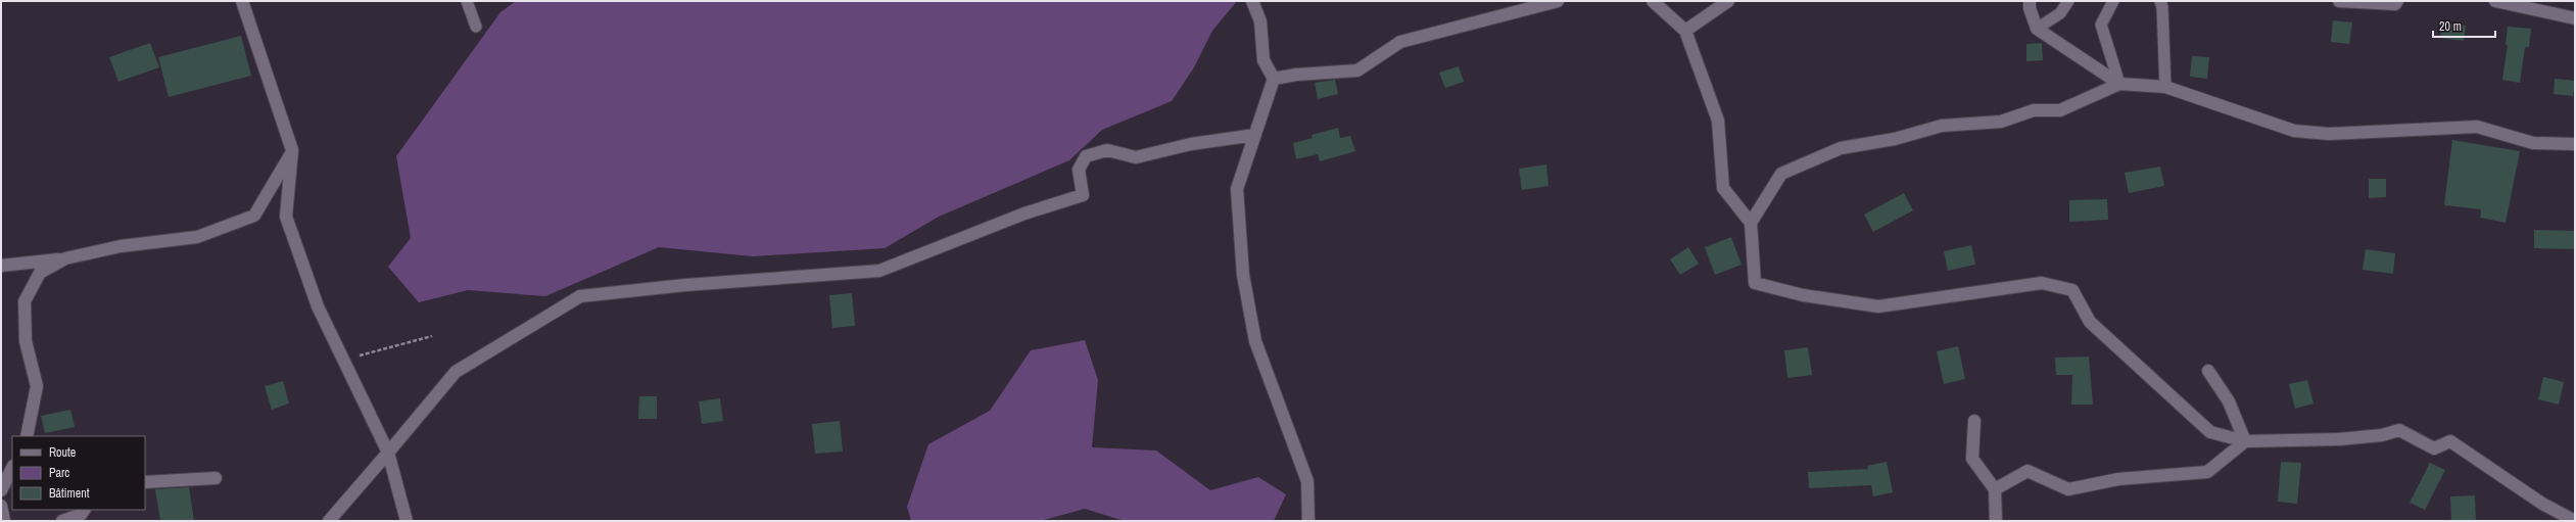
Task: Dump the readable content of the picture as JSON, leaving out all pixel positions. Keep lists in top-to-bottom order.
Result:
{
  "legend": ["Route", "Parc", "Bâtiment"],
  "scale_bar": "20 m"
}
